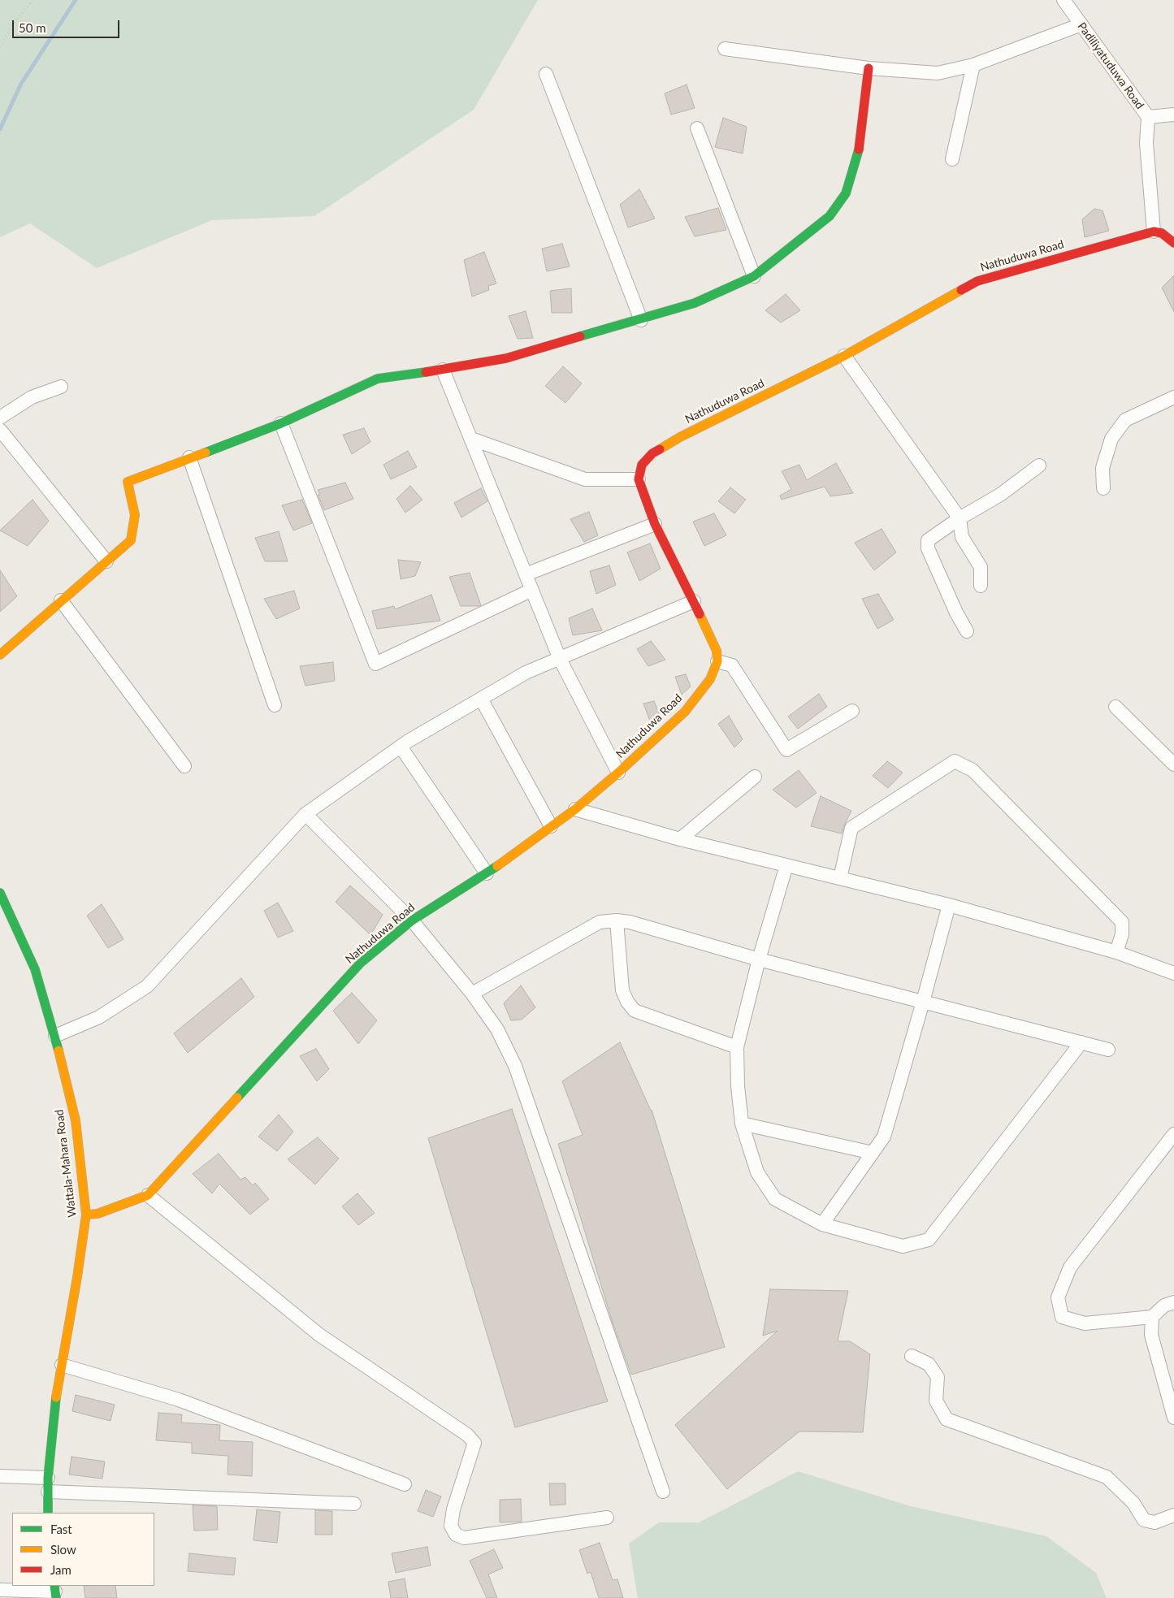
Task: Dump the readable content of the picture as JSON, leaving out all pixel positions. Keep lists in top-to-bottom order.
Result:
{
  "streets": {
    "street": ["Padiliyatuduwa Road", "Nathuduwa Road", "Wattala-Mahara Road"]
  },
  "crossings": [
    ["Padiliyatuduwa Road", "Nathuduwa Road"],
    ["Nathuduwa Road", "Wattala-Mahara Road"]
  ],
  "legend": ["Fast", "Slow", "Jam"],
  "scale_bar": "50 m"
}
